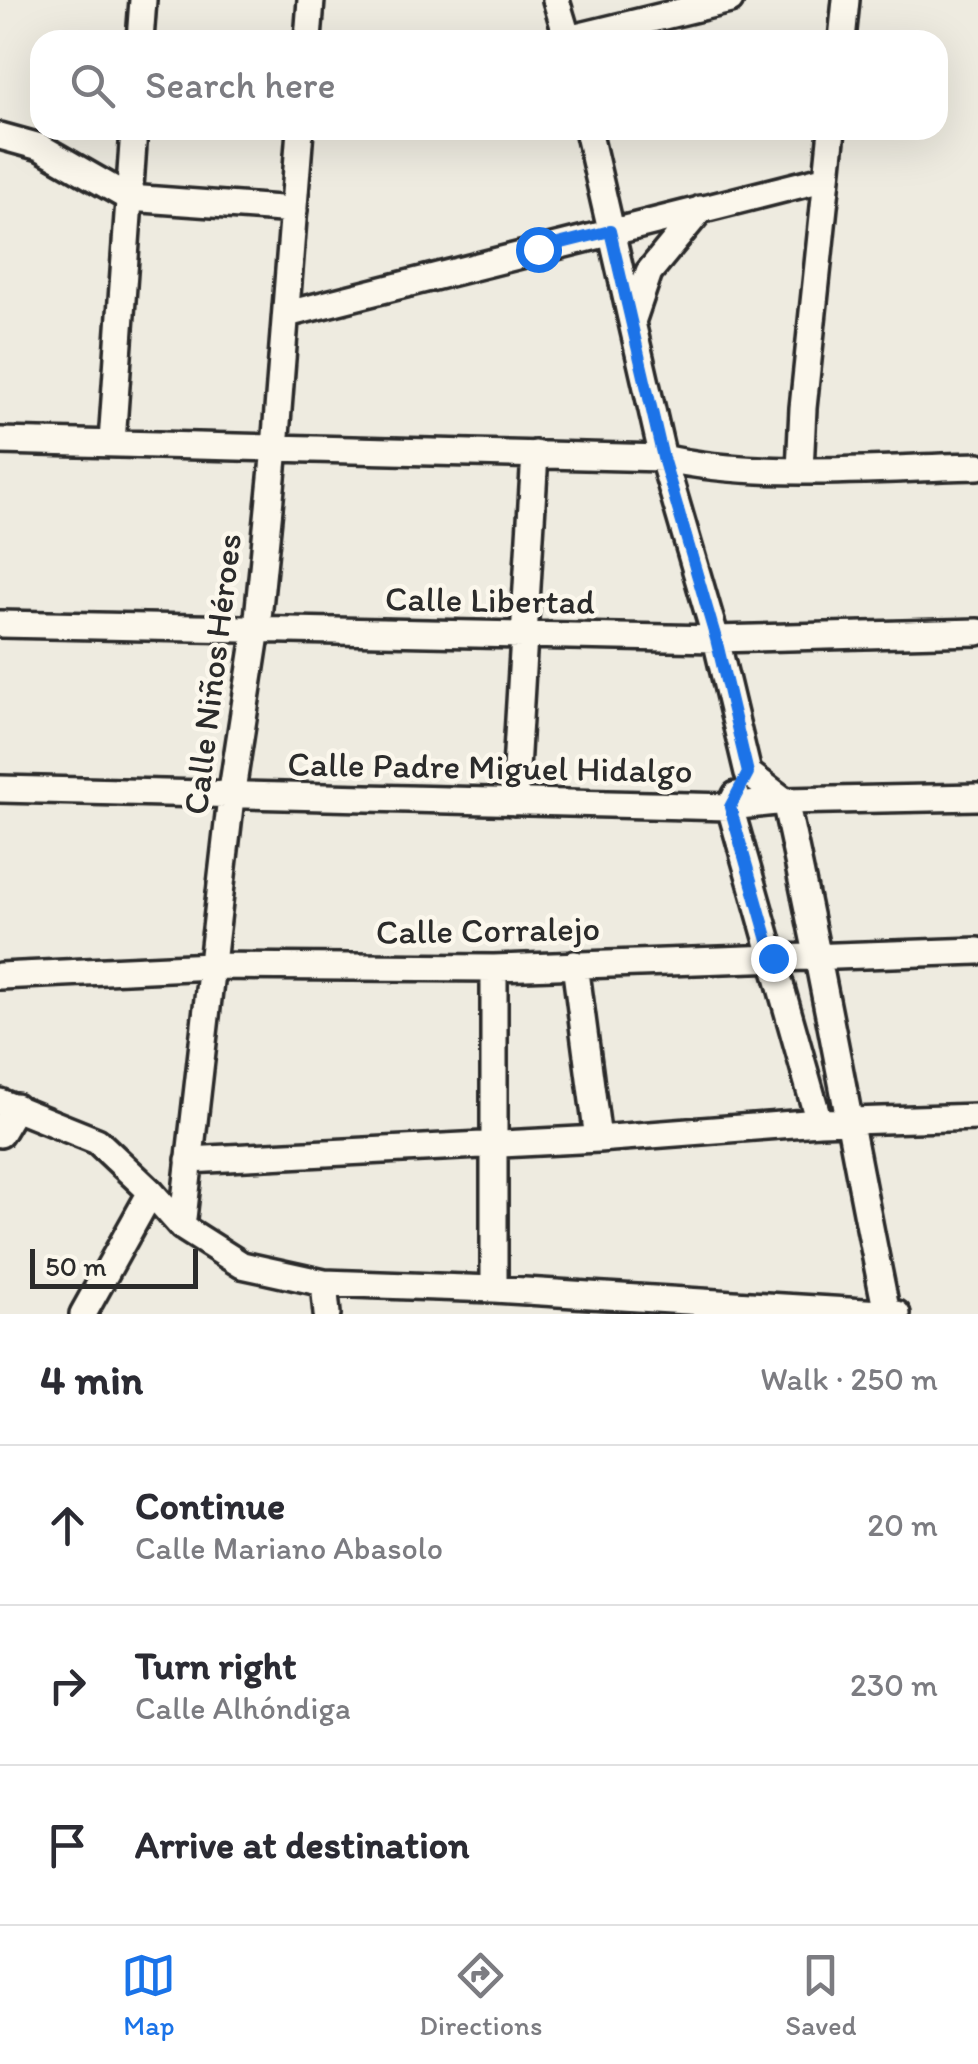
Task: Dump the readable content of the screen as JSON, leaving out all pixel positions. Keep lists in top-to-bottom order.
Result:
{
  "streets": {
    "street": [
      "Calle Libertad",
      "Calle Niños Héroes",
      "Calle Padre Miguel Hidalgo",
      "Calle Corralejo"
    ]
  },
  "crossings": [
    ["Calle Libertad", "Calle Niños Héroes"],
    ["Calle Niños Héroes", "Calle Padre Miguel Hidalgo"],
    ["Calle Niños Héroes", "Calle Corralejo"]
  ],
  "scale_bar": "50 m",
  "page": {
    "search": "Search here",
    "scale": "50 m",
    "heading": ["4 min", "Walk · 250 m"],
    "list": [
      ["Continue", "Calle Mariano Abasolo", "20 m"],
      ["Turn right", "Calle Alhóndiga", "230 m"],
      "Arrive at destination"
    ],
    "nav": ["Map", "Directions", "Saved"]
  }
}
